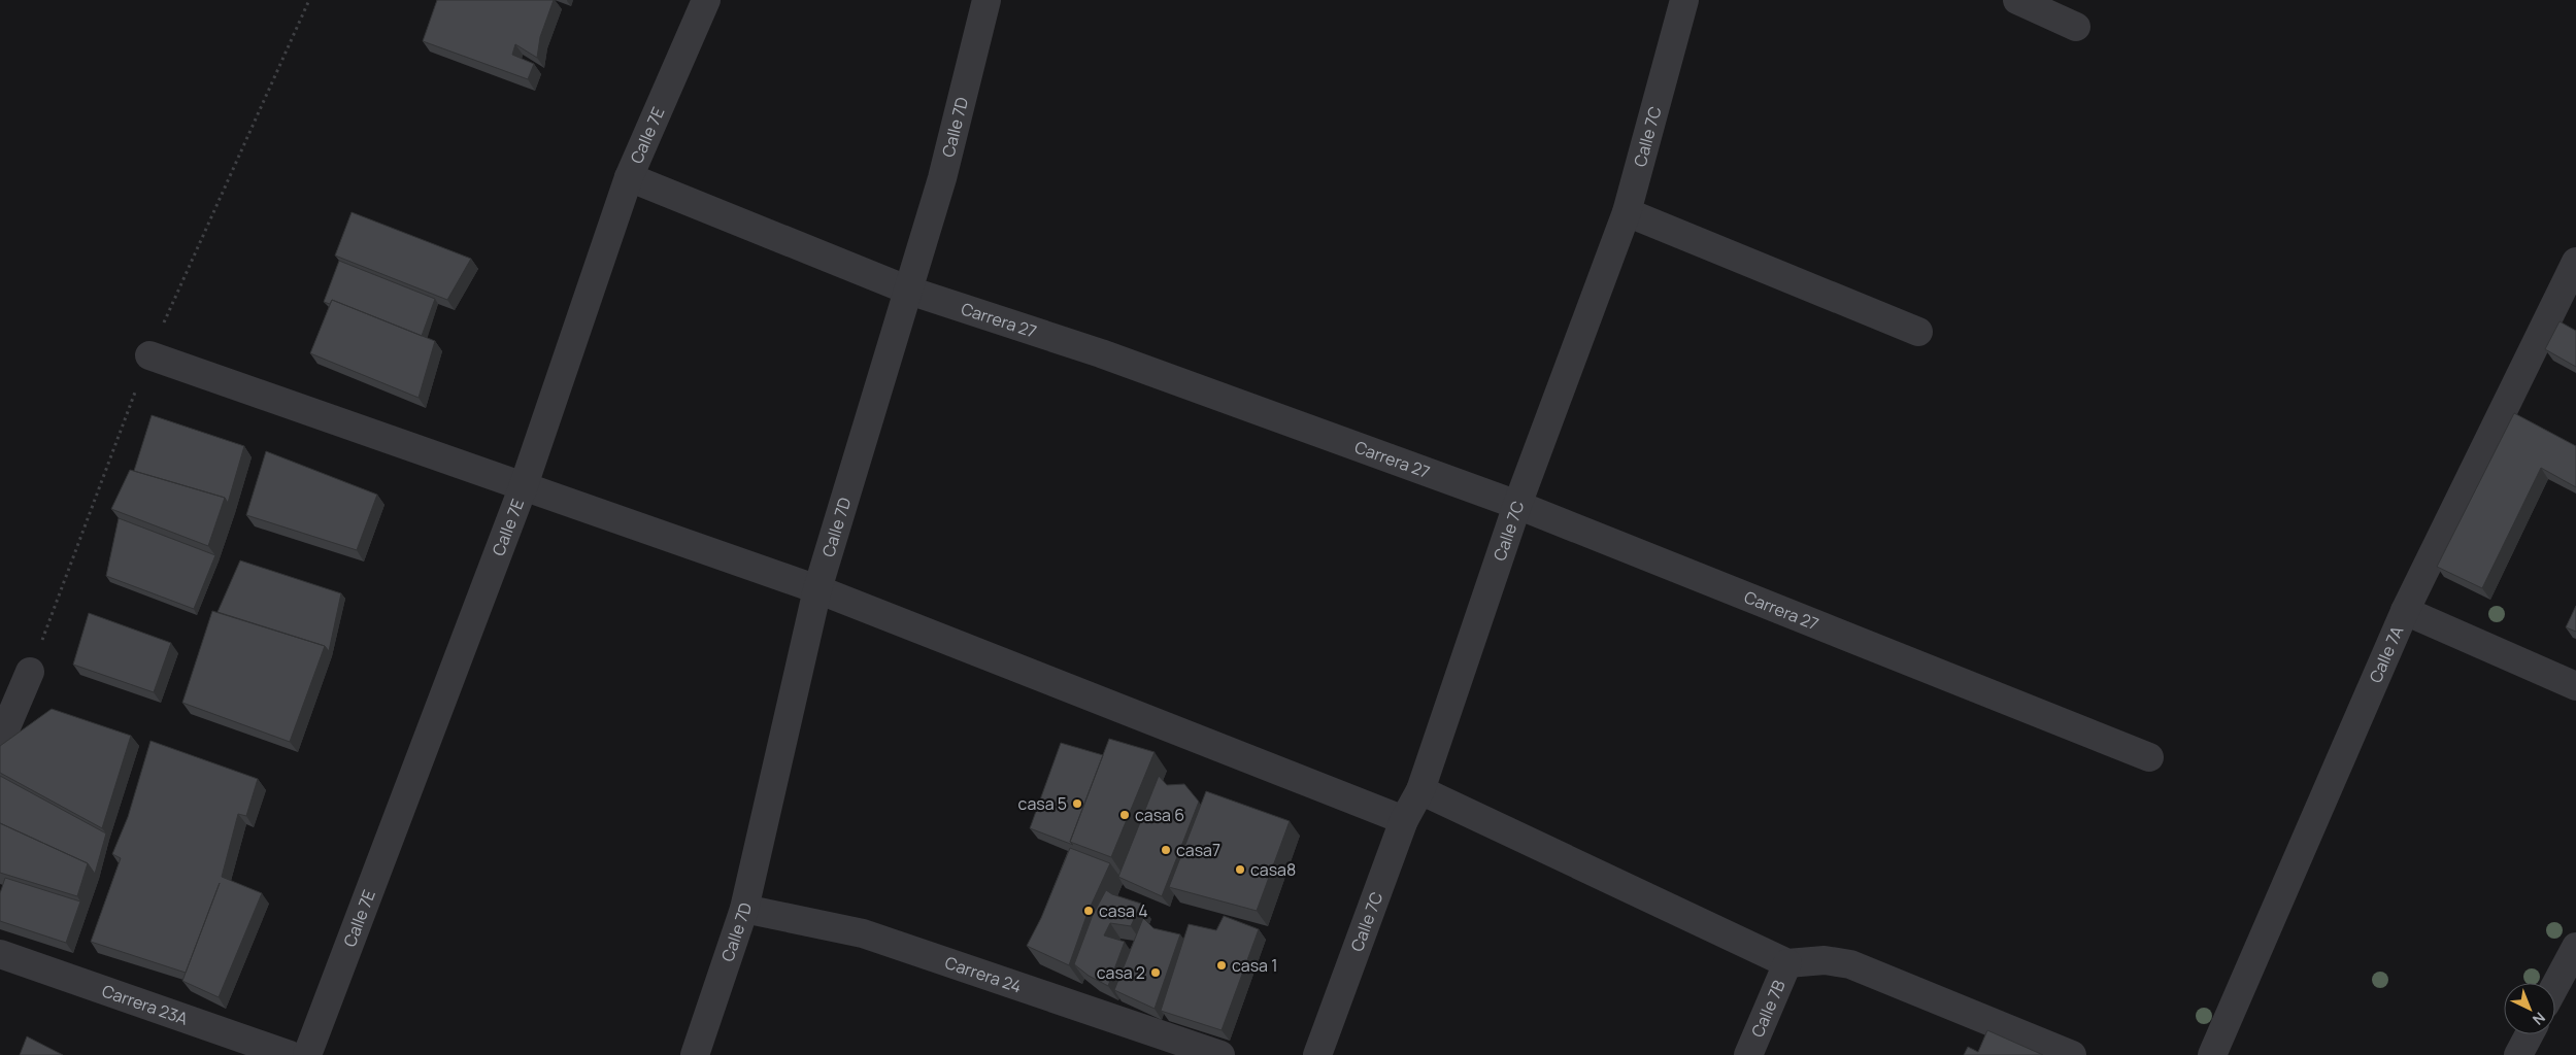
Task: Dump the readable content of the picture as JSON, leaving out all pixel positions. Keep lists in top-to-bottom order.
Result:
{
  "streets": {
    "street": [
      "Calle 7D",
      "Calle 7E",
      "Calle 7C",
      "Carrera 27",
      "Calle 7A",
      "Carrera 24",
      "Carrera 23A",
      "Calle 7B"
    ]
  },
  "crossings": [
    ["Calle 7D", "Carrera 27"],
    ["Calle 7D", "Carrera 24"],
    ["Calle 7E", "Carrera 27"],
    ["Calle 7C", "Carrera 27"]
  ],
  "places": [
    "casa 5",
    "casa 6",
    "casa7",
    "casa8",
    "casa 4",
    "casa 1",
    "casa 2"
  ],
  "north": "bottom right"
}
